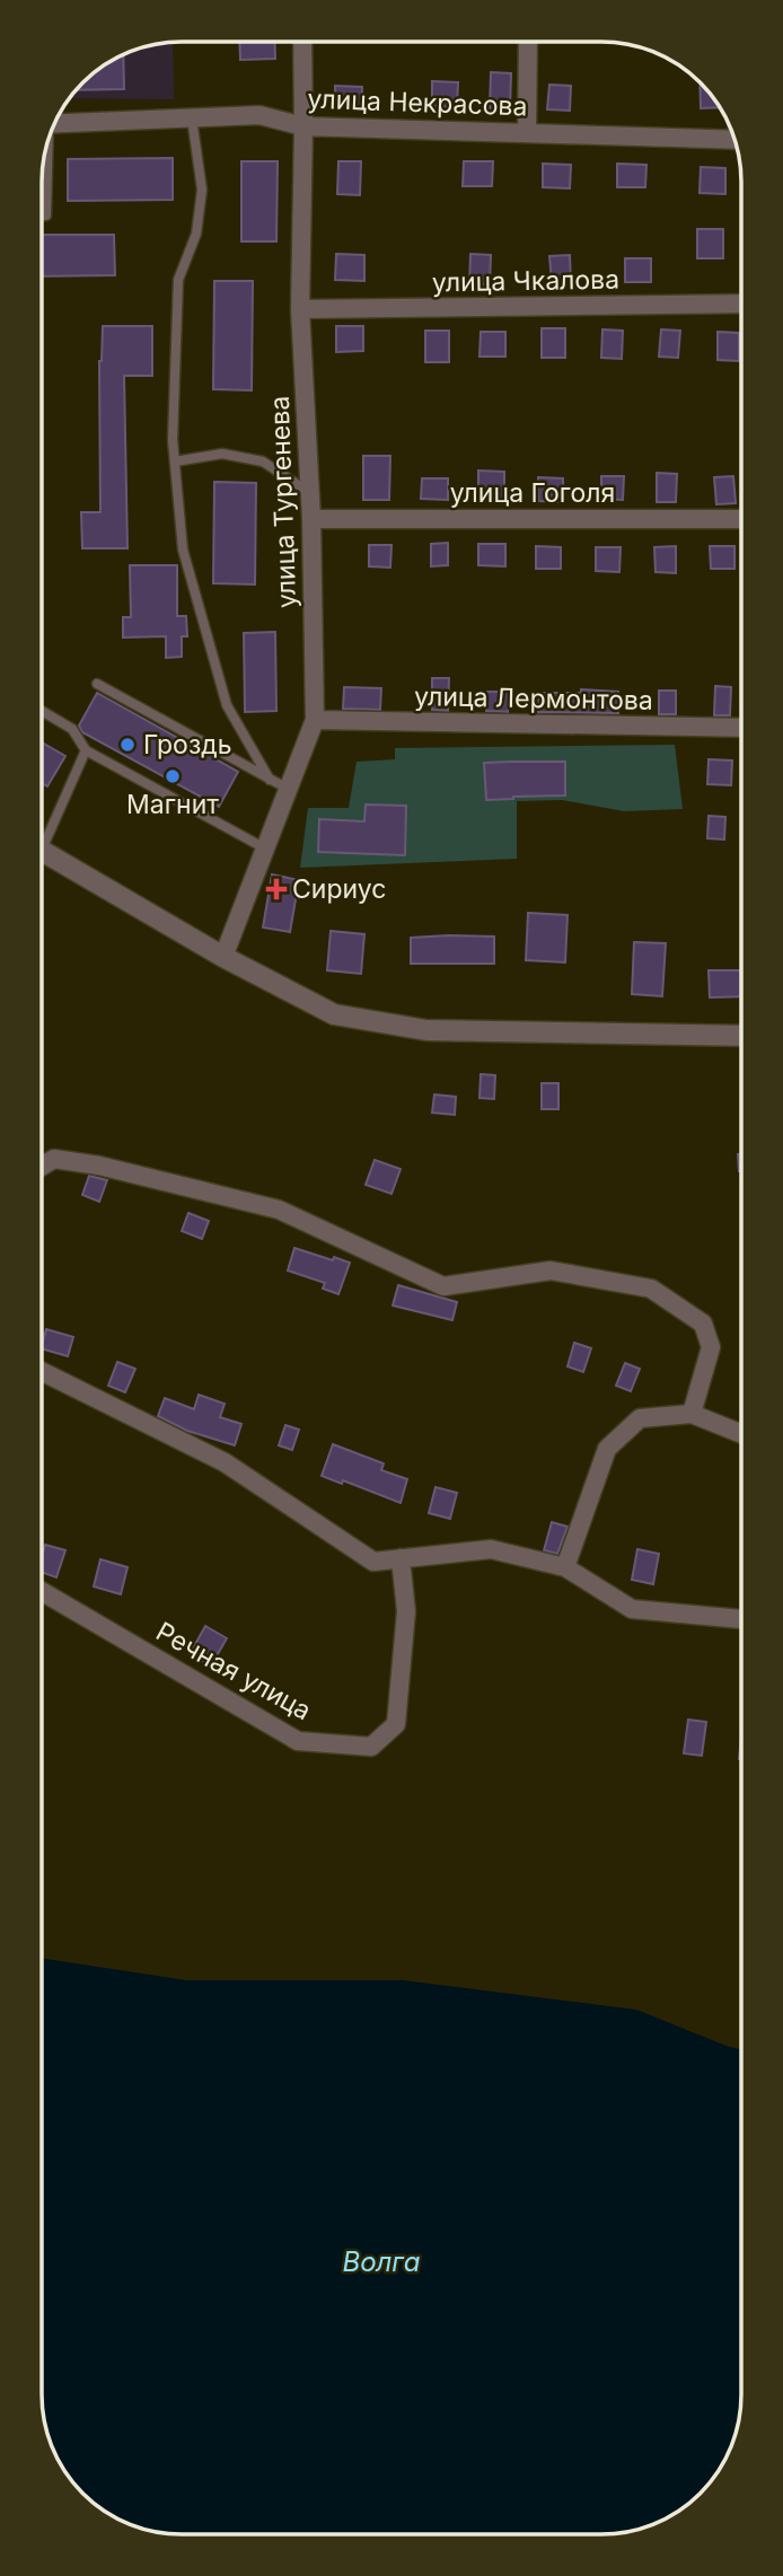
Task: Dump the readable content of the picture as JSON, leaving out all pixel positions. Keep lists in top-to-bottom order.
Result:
{
  "streets": {
    "street": [
      "улица Некрасова",
      "улица Чкалова",
      "улица Гоголя",
      "улица Тургенева",
      "улица Лермонтова",
      "Речная улица"
    ]
  },
  "crossings": [
    ["улица Некрасова", "улица Тургенева"],
    ["улица Чкалова", "улица Тургенева"],
    ["улица Гоголя", "улица Тургенева"],
    ["улица Тургенева", "улица Лермонтова"]
  ],
  "water": ["Волга"],
  "places": {
    "other": ["Гроздь", "Магнит"],
    "health": ["Сириус"]
  }
}
